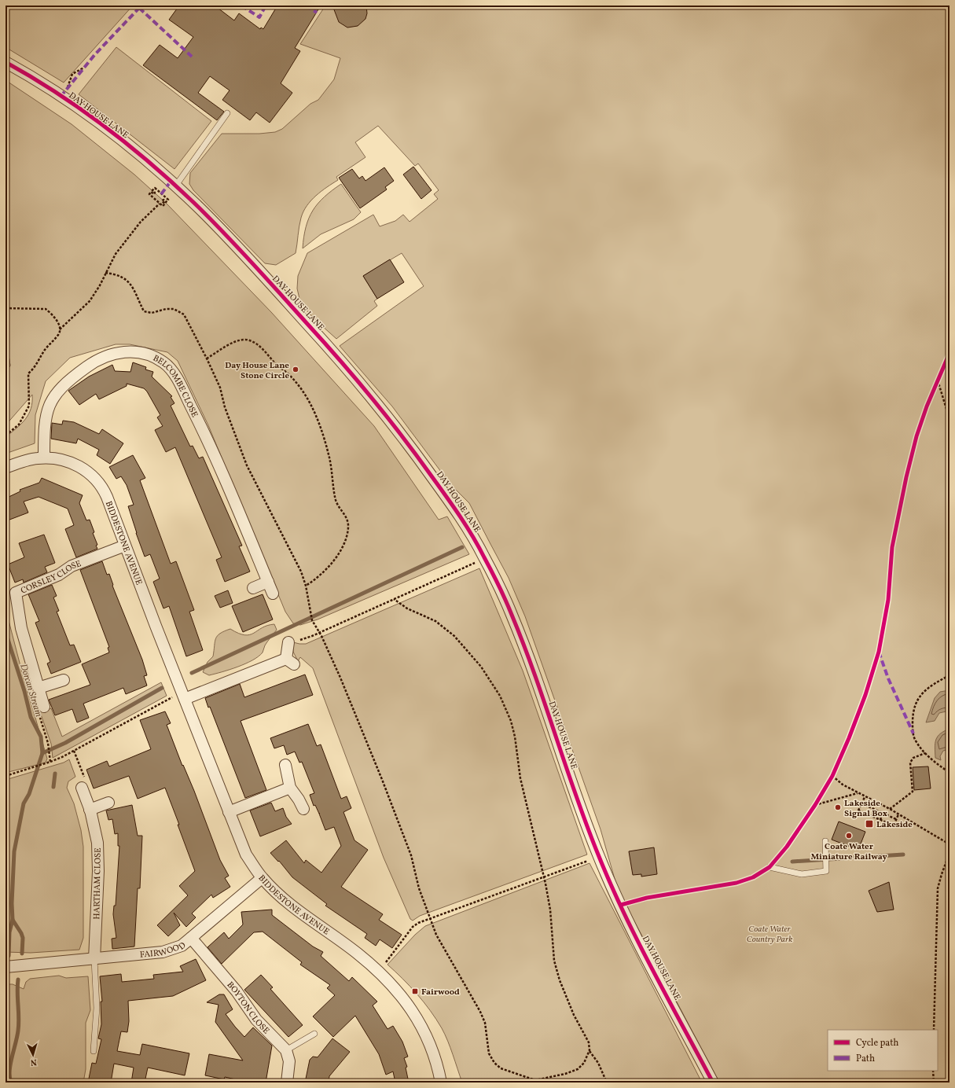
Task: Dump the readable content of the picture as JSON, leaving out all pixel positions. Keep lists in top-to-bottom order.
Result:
{
  "streets": {
    "street": [
      "DAY HOUSE LANE",
      "BELCOMBE CLOSE",
      "BIDDESTONE AVENUE",
      "CORSLEY CLOSE",
      "HARTHAM CLOSE",
      "FAIRWOOD",
      "BOYTON CLOSE"
    ]
  },
  "crossings": [
    ["BELCOMBE CLOSE", "BIDDESTONE AVENUE"],
    ["BIDDESTONE AVENUE", "CORSLEY CLOSE"],
    ["BIDDESTONE AVENUE", "FAIRWOOD"],
    ["HARTHAM CLOSE", "FAIRWOOD"],
    ["FAIRWOOD", "BOYTON CLOSE"]
  ],
  "water": ["Dorcan Stream"],
  "parks": ["Coate Water Country Park"],
  "places": {
    "other": ["Day House Lane Stone Circle", "Lakeside Signal Box", "Coate Water Miniature Railway"],
    "transit": ["Lakeside", "Fairwood"]
  },
  "legend": ["Cycle path", "Path"],
  "north": "bottom"
}
